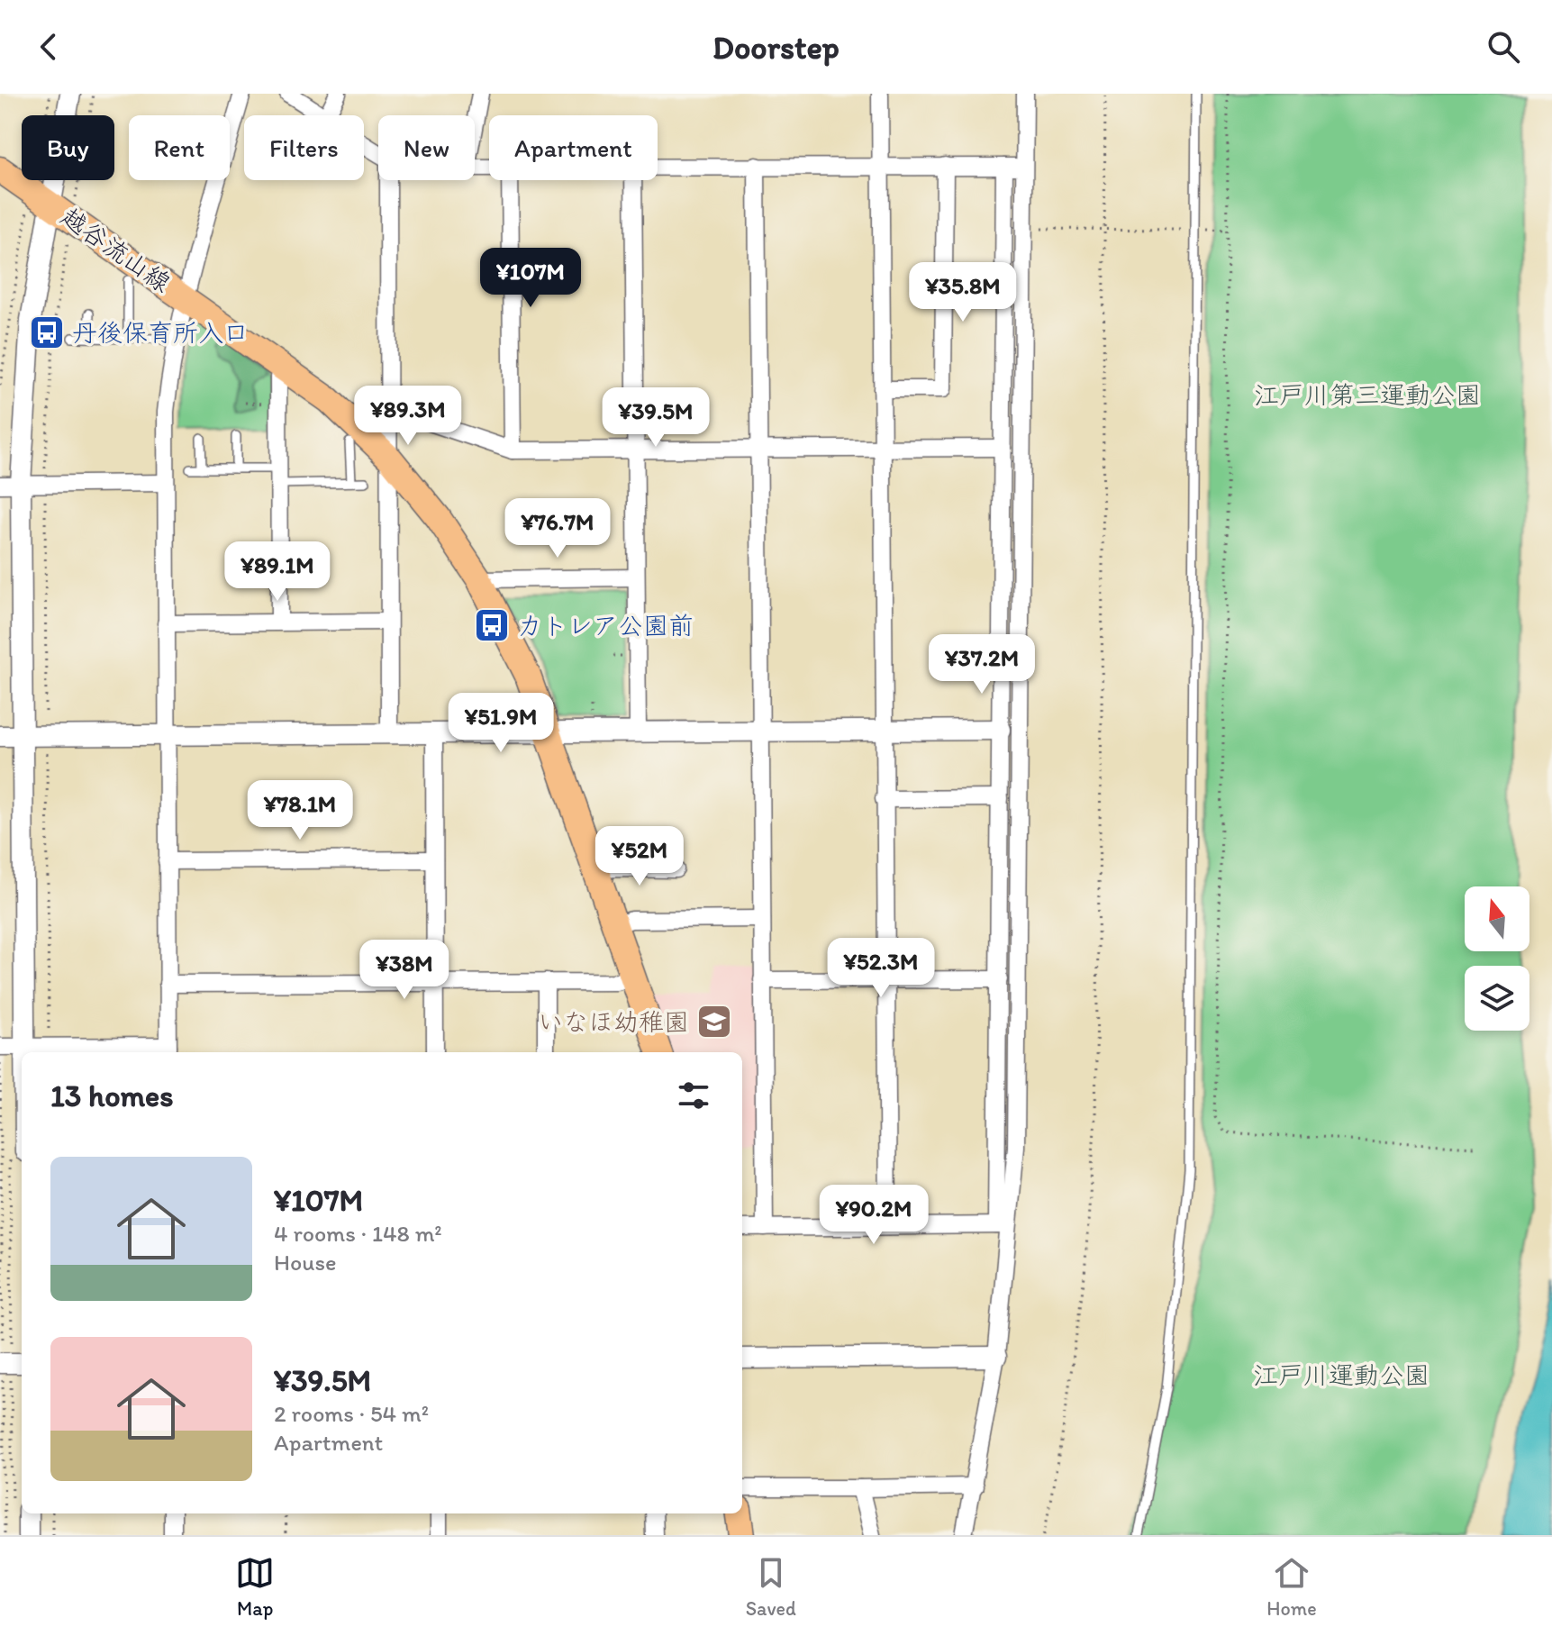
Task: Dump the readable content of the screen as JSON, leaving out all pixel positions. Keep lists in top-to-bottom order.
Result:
{
  "streets": {
    "main road": ["越谷流山線"]
  },
  "parks": ["江戸川第三運動公園", "江戸川運動公園"],
  "places": {
    "bus stop": ["丹後保育所入口", "カトレア公園前"],
    "school or university": ["いなほ幼稚園"]
  },
  "north": "top",
  "page": {
    "header": "Doorstep",
    "chip": [
      "Buy",
      "Rent",
      "Filters",
      "New",
      "Apartment"
    ],
    "price": [
      "¥107M",
      "¥35.8M",
      "¥89.3M",
      "¥39.5M",
      "¥76.7M",
      "¥89.1M",
      "¥37.2M",
      "¥51.9M",
      "¥78.1M",
      "¥52M",
      "¥52.3M",
      "¥38M",
      "¥90.2M"
    ],
    "heading": "13 homes",
    "list": [
      {
        "name": "¥107M",
        "note": "4 rooms · 148 m² · House"
      },
      {
        "name": "¥39.5M",
        "note": "2 rooms · 54 m² · Apartment"
      }
    ],
    "tabs": ["Map", "Saved", "Home"]
  }
}
